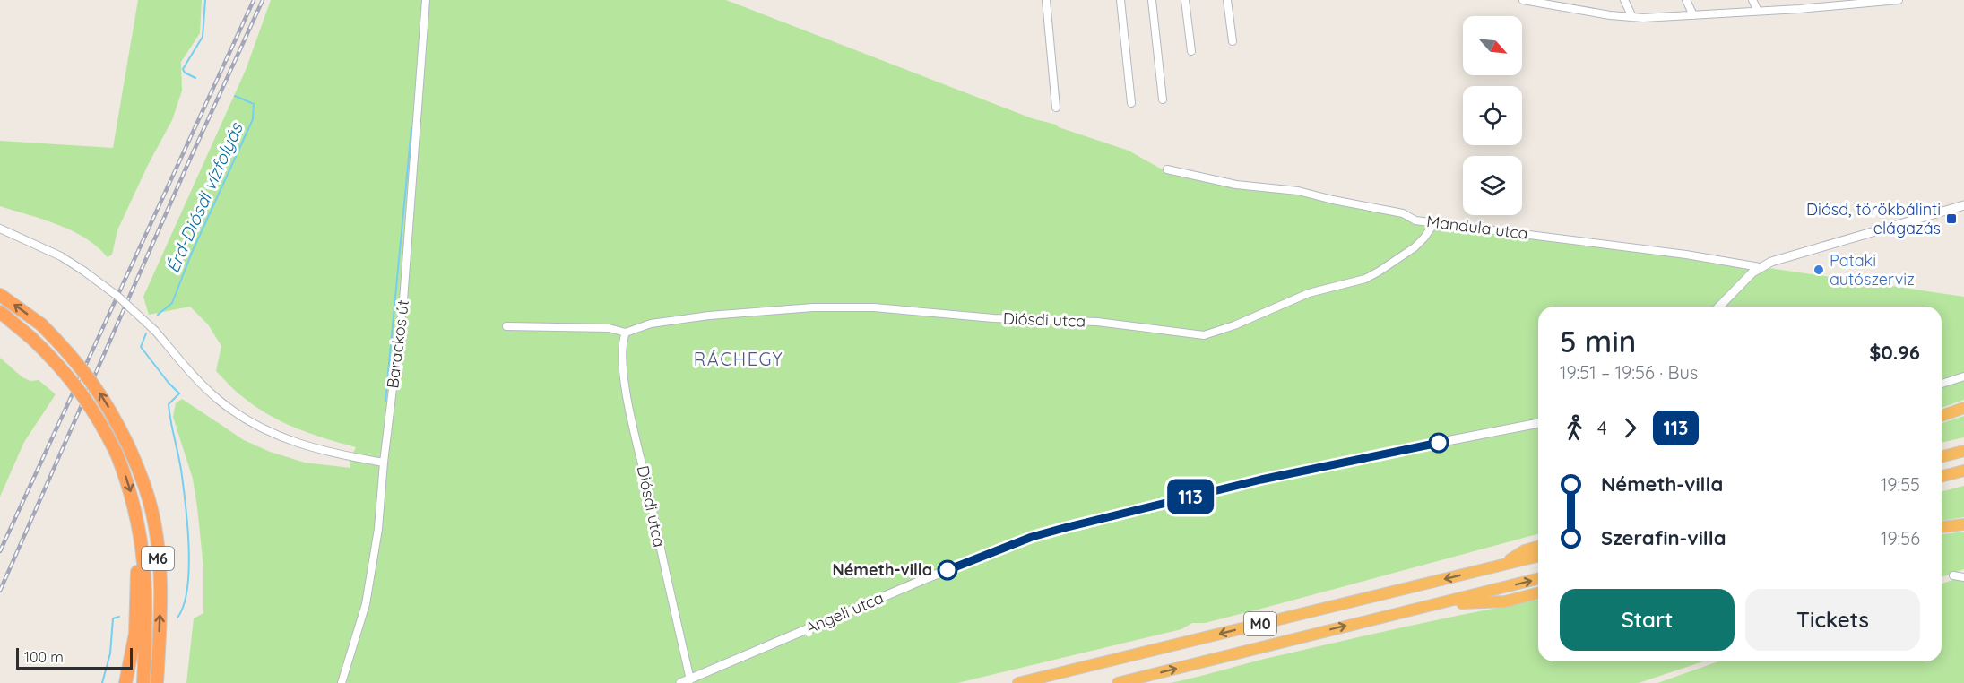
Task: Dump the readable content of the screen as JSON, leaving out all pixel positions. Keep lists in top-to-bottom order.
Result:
{
  "streets": {
    "highway": ["M6", "M0"],
    "street": [
      "Mandula utca",
      "Diósdi utca",
      "Barackos út",
      "Angeli utca"
    ]
  },
  "crossings": [
    ["Mandula utca", "Diósdi utca"],
    ["Diósdi utca", "Angeli utca"]
  ],
  "districts": ["RÁCHEGY"],
  "water": ["Érd-Diósdi vízfolyás"],
  "places": {
    "transit": ["Diósd, törökbálinti elágazás"],
    "other": ["Pataki autószerviz", "Németh-villa"]
  },
  "lines": ["bus line 113"],
  "scale_bar": "100 m",
  "north": "bottom right",
  "page": {
    "on_map": "113",
    "heading": ["5 min", "19:51 – 19:56 · Bus", "$0.96"],
    "legs": ["4", "113"],
    "list": [
      {
        "name": "Németh-villa",
        "value": "19:55"
      },
      {
        "name": "Szerafin-villa",
        "value": "19:56"
      }
    ],
    "buttons": ["Start", "Tickets"],
    "scale": "100 m"
  }
}
